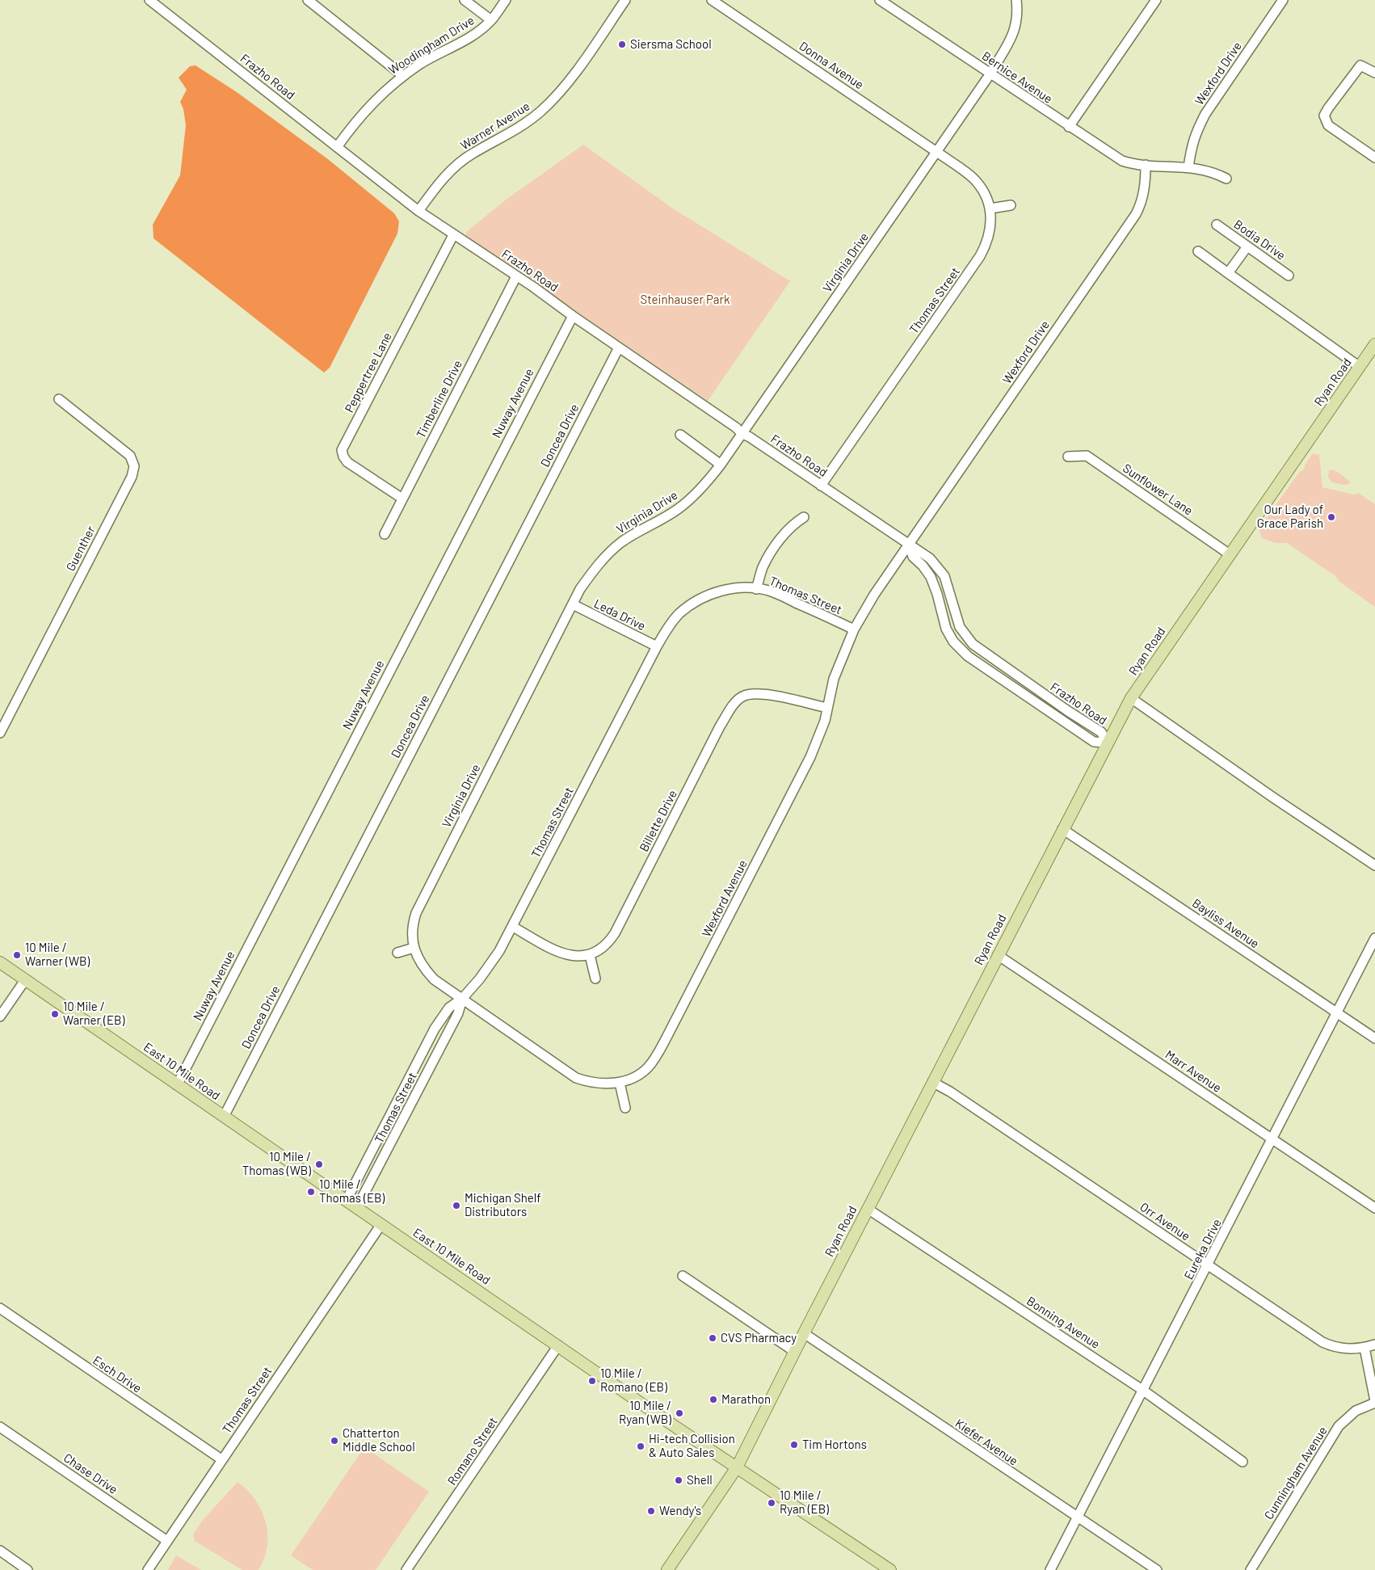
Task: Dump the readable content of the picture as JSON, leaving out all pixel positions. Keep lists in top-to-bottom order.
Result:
{
  "streets": {
    "main road": ["Ryan Road", "East 10 Mile Road"],
    "street": [
      "Woodingham Drive",
      "Donna Avenue",
      "Wexford Drive",
      "Frazho Road",
      "Bernice Avenue",
      "Warner Avenue",
      "Bodia Drive",
      "Virginia Drive",
      "Thomas Street",
      "Peppertree Lane",
      "Timberline Drive",
      "Nuway Avenue",
      "Doncea Drive",
      "Sunflower Lane",
      "Guenther",
      "Leda Drive",
      "Billette Drive",
      "Wexford Avenue",
      "Bayliss Avenue",
      "Marr Avenue",
      "Orr Avenue",
      "Eureka Drive",
      "Bonning Avenue",
      "Esch Drive",
      "Kiefer Avenue",
      "Romano Street",
      "Cunningham Avenue",
      "Chase Drive"
    ]
  },
  "crossings": [
    ["Woodingham Drive", "Frazho Road"],
    ["Donna Avenue", "Virginia Drive"],
    ["Donna Avenue", "Thomas Street"],
    ["Wexford Drive", "Frazho Road"],
    ["Wexford Drive", "Bernice Avenue"],
    ["Wexford Drive", "Wexford Avenue"],
    ["Frazho Road", "Warner Avenue"],
    ["Frazho Road", "Virginia Drive"],
    ["Frazho Road", "Thomas Street"],
    ["Frazho Road", "Peppertree Lane"],
    ["Frazho Road", "Ryan Road"],
    ["Frazho Road", "Timberline Drive"],
    ["Frazho Road", "Nuway Avenue"],
    ["Frazho Road", "Doncea Drive"],
    ["Frazho Road", "Wexford Avenue"],
    ["Bernice Avenue", "Virginia Drive"],
    ["Virginia Drive", "Thomas Street"],
    ["Virginia Drive", "Leda Drive"],
    ["Virginia Drive", "Wexford Avenue"],
    ["Thomas Street", "Leda Drive"],
    ["Thomas Street", "Wexford Avenue"],
    ["Thomas Street", "East 10 Mile Road"],
    ["Thomas Street", "Esch Drive"],
    ["Thomas Street", "Chase Drive"],
    ["Peppertree Lane", "Timberline Drive"],
    ["Ryan Road", "Sunflower Lane"],
    ["Ryan Road", "Bayliss Avenue"],
    ["Ryan Road", "East 10 Mile Road"],
    ["Ryan Road", "Marr Avenue"],
    ["Ryan Road", "Orr Avenue"],
    ["Ryan Road", "Bonning Avenue"],
    ["Ryan Road", "Kiefer Avenue"],
    ["Nuway Avenue", "East 10 Mile Road"],
    ["Doncea Drive", "East 10 Mile Road"],
    ["Billette Drive", "Wexford Avenue"],
    ["Bayliss Avenue", "Eureka Drive"],
    ["East 10 Mile Road", "Romano Street"],
    ["Marr Avenue", "Eureka Drive"],
    ["Orr Avenue", "Eureka Drive"],
    ["Eureka Drive", "Bonning Avenue"],
    ["Eureka Drive", "Kiefer Avenue"]
  ],
  "parks": ["Steinhauser Park"],
  "places": [
    "Siersma School",
    "Our Lady of Grace Parish",
    "10 Mile / Warner (WB)",
    "10 Mile / Warner (EB)",
    "10 Mile / Thomas (WB)",
    "10 Mile / Thomas (EB)",
    "Michigan Shelf Distributors",
    "CVS Pharmacy",
    "10 Mile / Romano (EB)",
    "Marathon",
    "10 Mile / Ryan (WB)",
    "Chatterton Middle School",
    "Tim Hortons",
    "Hi-tech Collision & Auto Sales",
    "Shell",
    "10 Mile / Ryan (EB)",
    "Wendy's"
  ]
}
